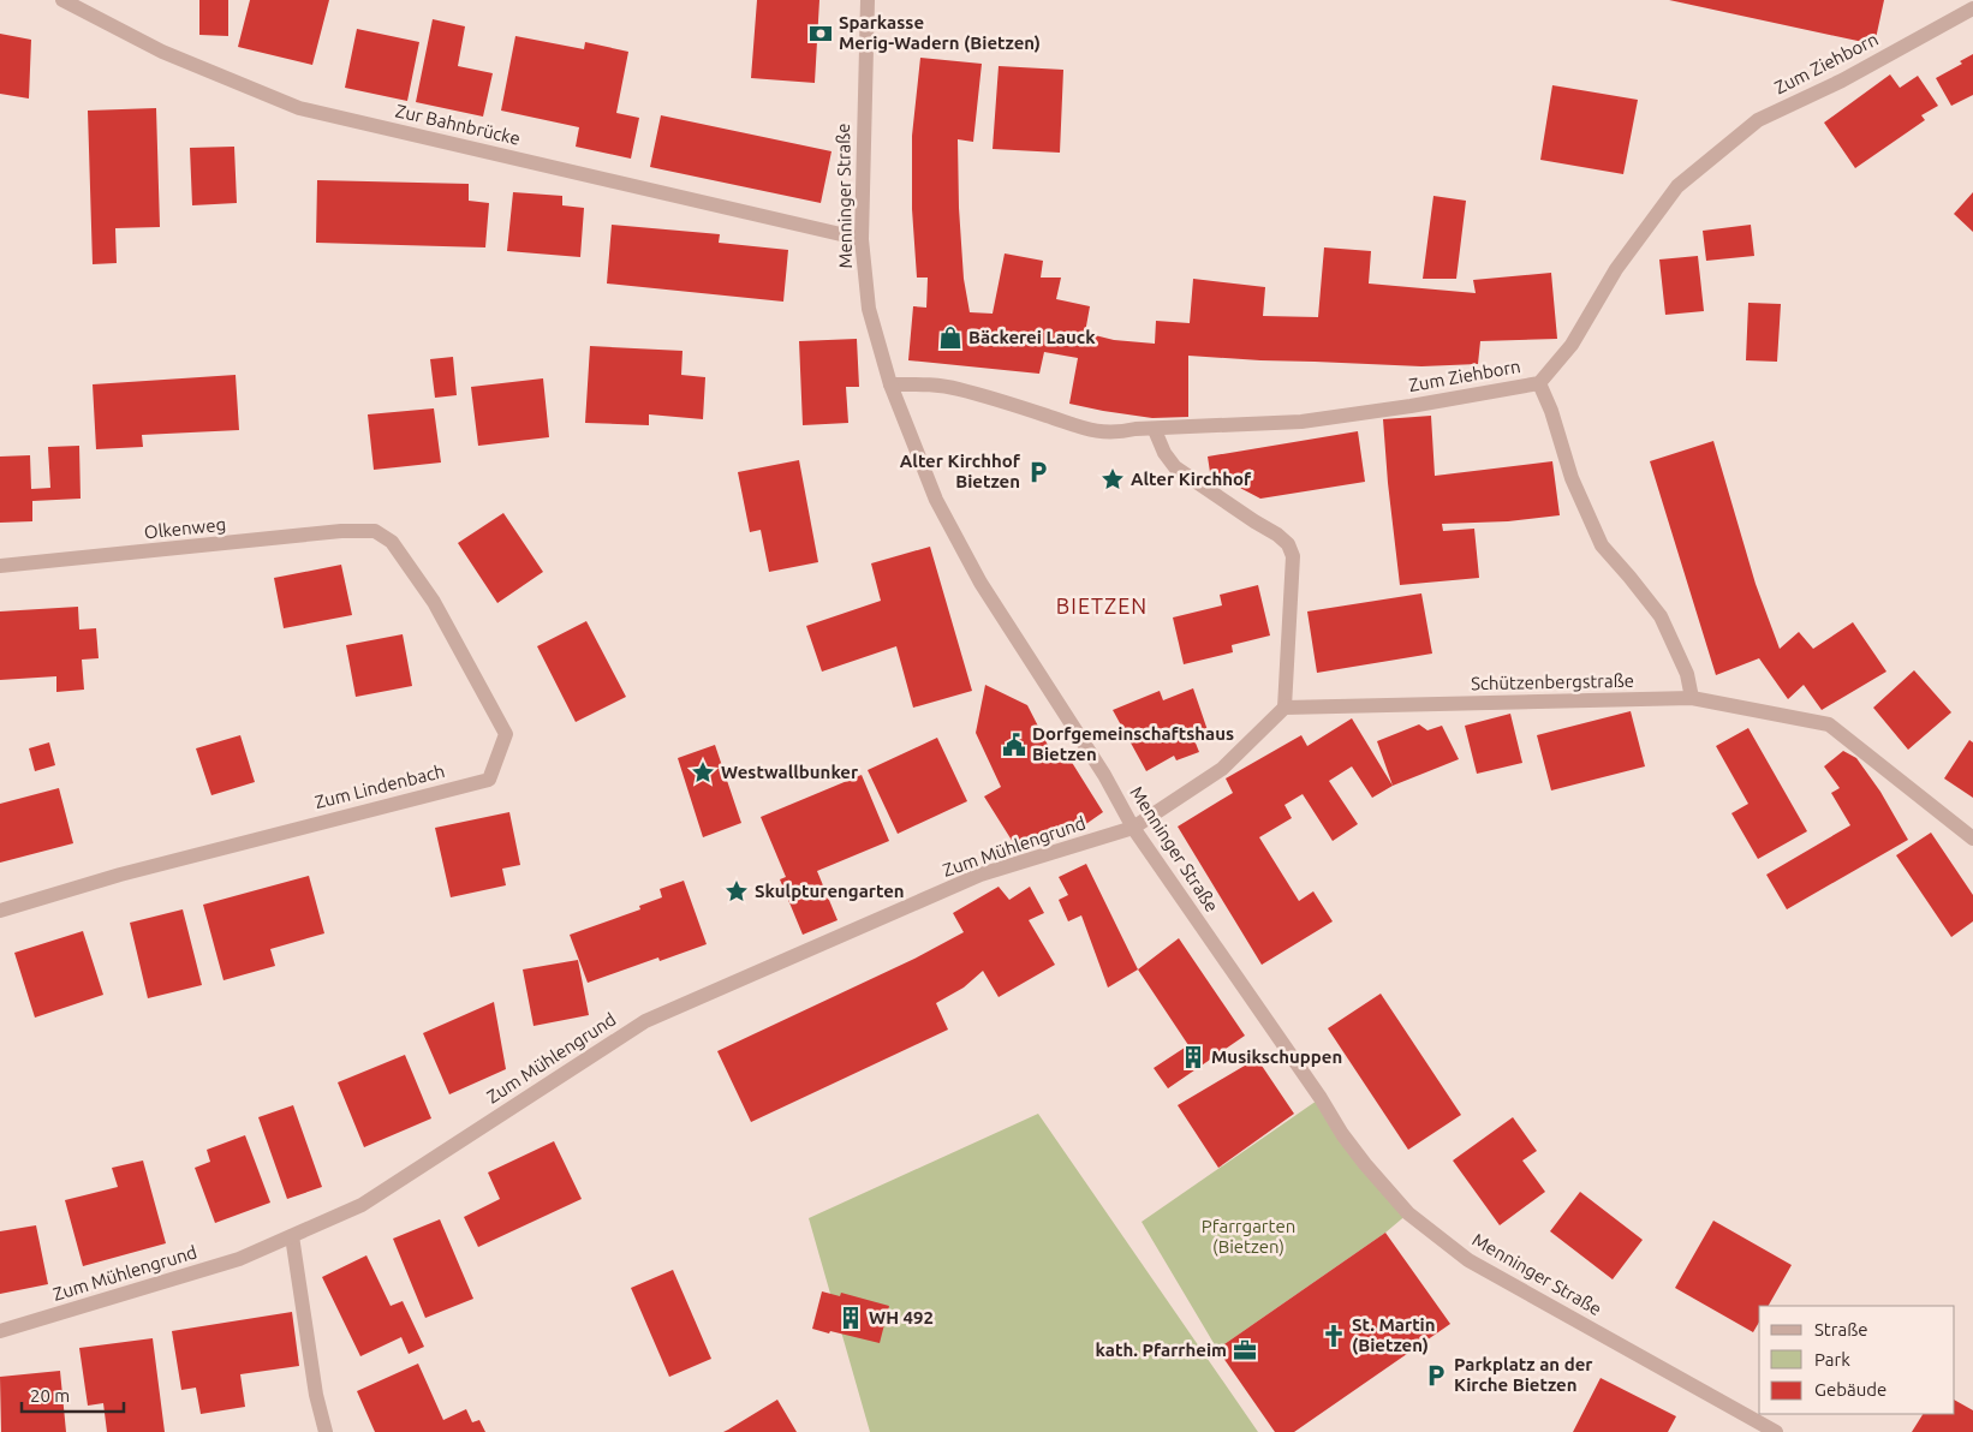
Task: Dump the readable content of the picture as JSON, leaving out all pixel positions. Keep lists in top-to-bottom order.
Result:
{
  "streets": {
    "street": [
      "Zum Ziehborn",
      "Zur Bahnbrücke",
      "Menninger Straße",
      "Olkenweg",
      "Schützenbergstraße",
      "Zum Lindenbach",
      "Zum Mühlengrund"
    ]
  },
  "crossings": [
    ["Zum Ziehborn", "Menninger Straße"],
    ["Zur Bahnbrücke", "Menninger Straße"],
    ["Menninger Straße", "Zum Mühlengrund"],
    ["Olkenweg", "Zum Lindenbach"]
  ],
  "districts": ["BIETZEN"],
  "parks": ["Pfarrgarten (Bietzen)"],
  "places": {
    "bank": ["Sparkasse Merig-Wadern (Bietzen)"],
    "shop": ["Bäckerei Lauck"],
    "parking": ["Alter Kirchhof Bietzen", "Parkplatz an der Kirche Bietzen"],
    "place": ["Alter Kirchhof", "Westwallbunker", "Skulpturengarten"],
    "public building": ["Dorfgemeinschaftshaus Bietzen"],
    "building": ["Musikschuppen", "WH 492"],
    "church": ["St. Martin (Bietzen)"],
    "office": ["kath. Pfarrheim"]
  },
  "legend": ["Straße", "Park", "Gebäude"],
  "scale_bar": "20 m"
}
